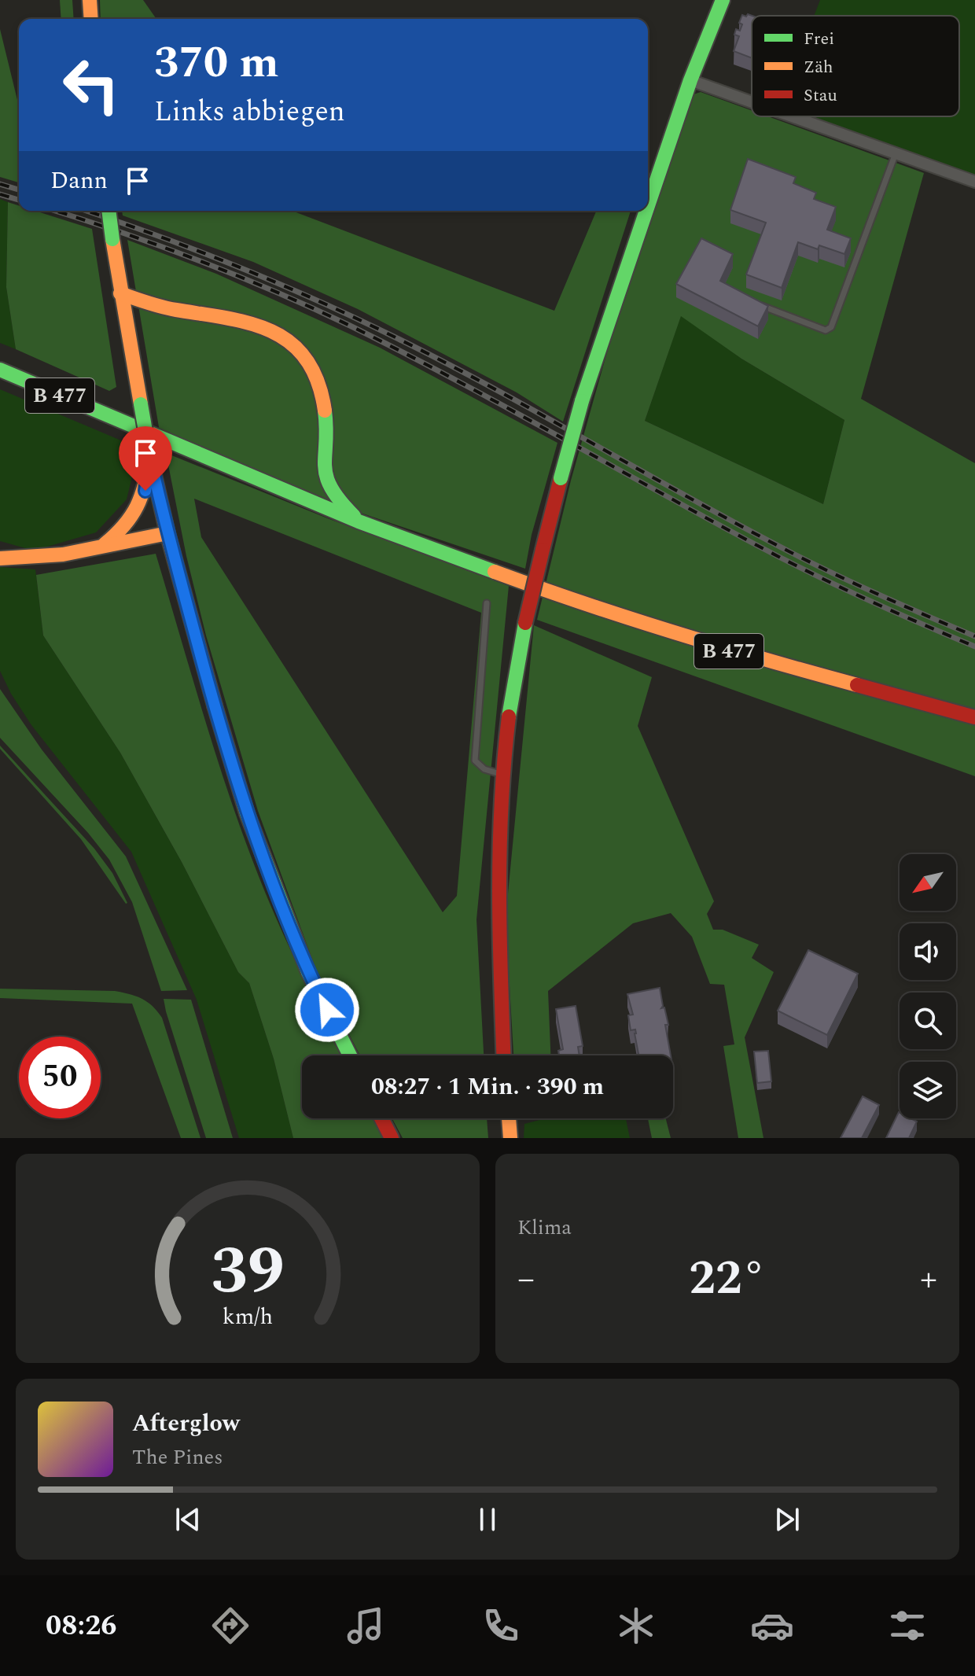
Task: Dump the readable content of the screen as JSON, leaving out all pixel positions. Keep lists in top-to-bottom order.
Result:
{
  "streets": {
    "main road": ["B 477"]
  },
  "legend": ["Frei", "Zäh", "Stau"],
  "north": "bottom left",
  "page": {
    "turn": ["370 m", "Links abbiegen"],
    "then": "Dann",
    "limit": "50",
    "trip": "08:27 · 1 Min. · 390 m",
    "tile": "Klima",
    "heat": ["−", "22°", "+"],
    "song": ["Afterglow", "The Pines"],
    "tabs": "08:26",
    "gauge": ["39", "km/h"]
  }
}
